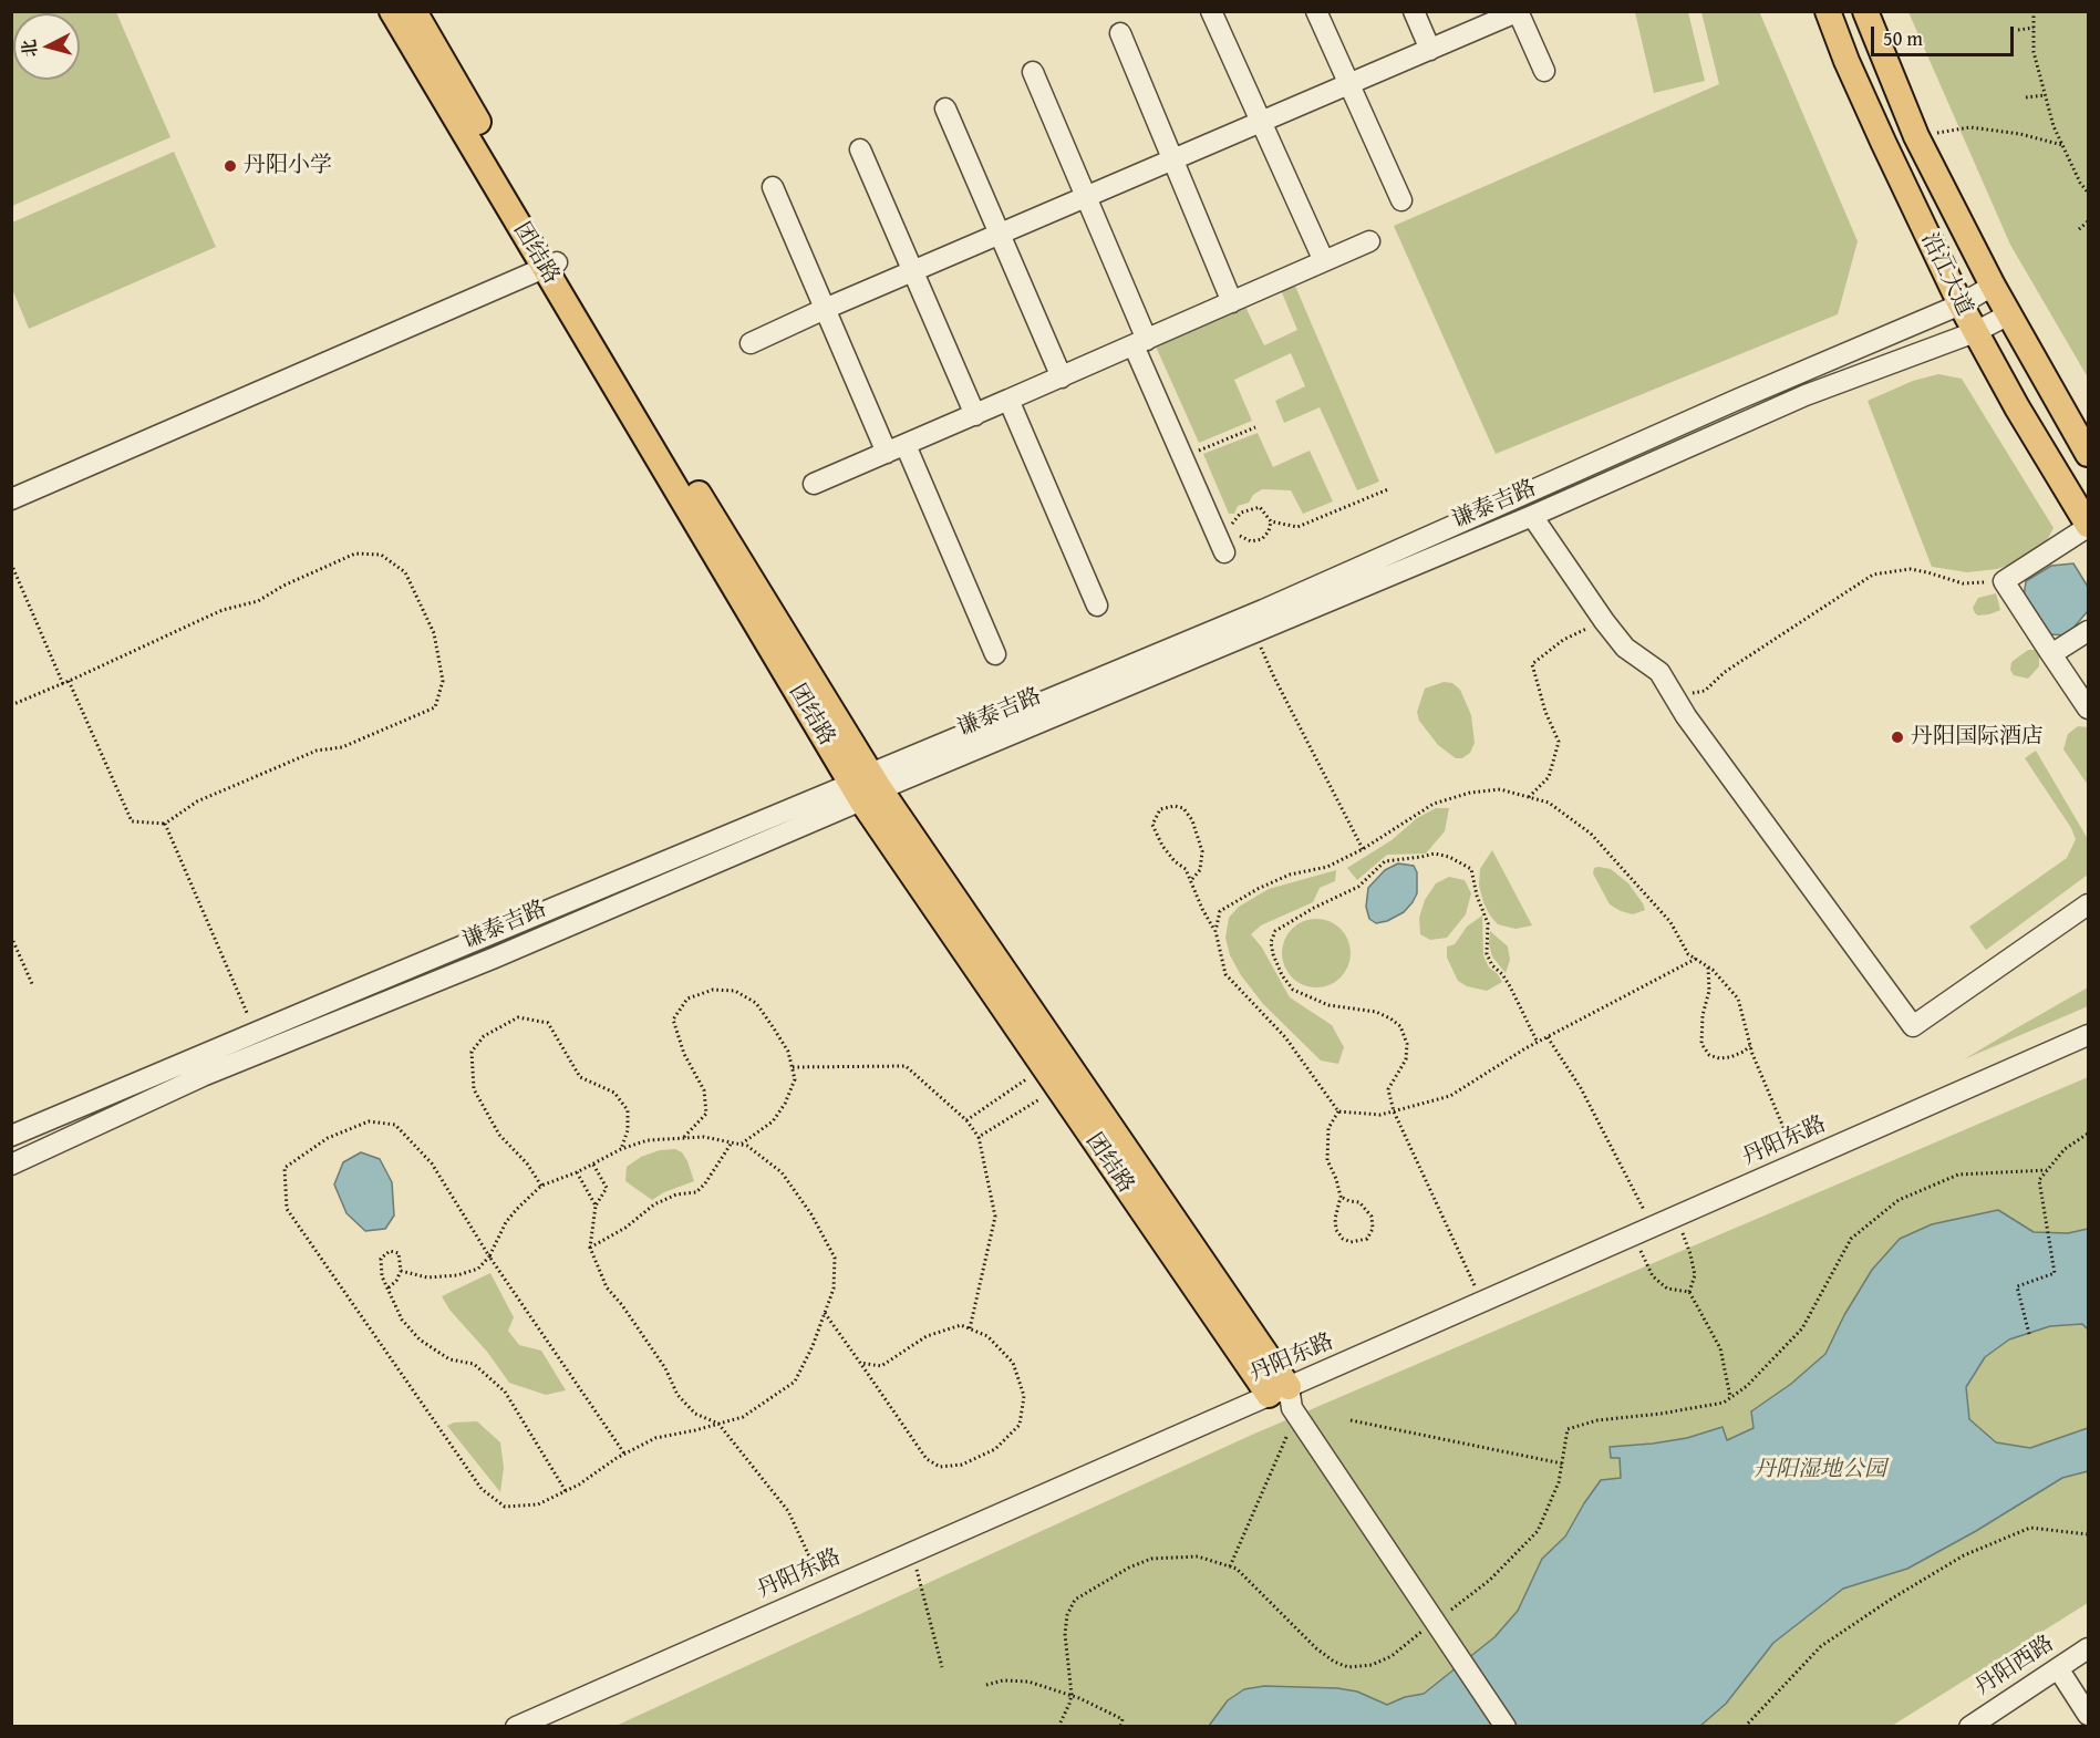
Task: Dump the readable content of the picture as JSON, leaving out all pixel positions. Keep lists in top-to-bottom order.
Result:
{
  "streets": {
    "main road": ["团结路", "沿江大道"],
    "street": ["谦泰吉路", "丹阳东路", "丹阳西路"]
  },
  "crossings": [
    ["团结路", "谦泰吉路"],
    ["团结路", "丹阳东路"],
    ["沿江大道", "谦泰吉路"]
  ],
  "parks": ["丹阳湿地公园"],
  "places": ["丹阳小学", "丹阳国际酒店"],
  "scale_bar": "50 m",
  "north": "left"
}
